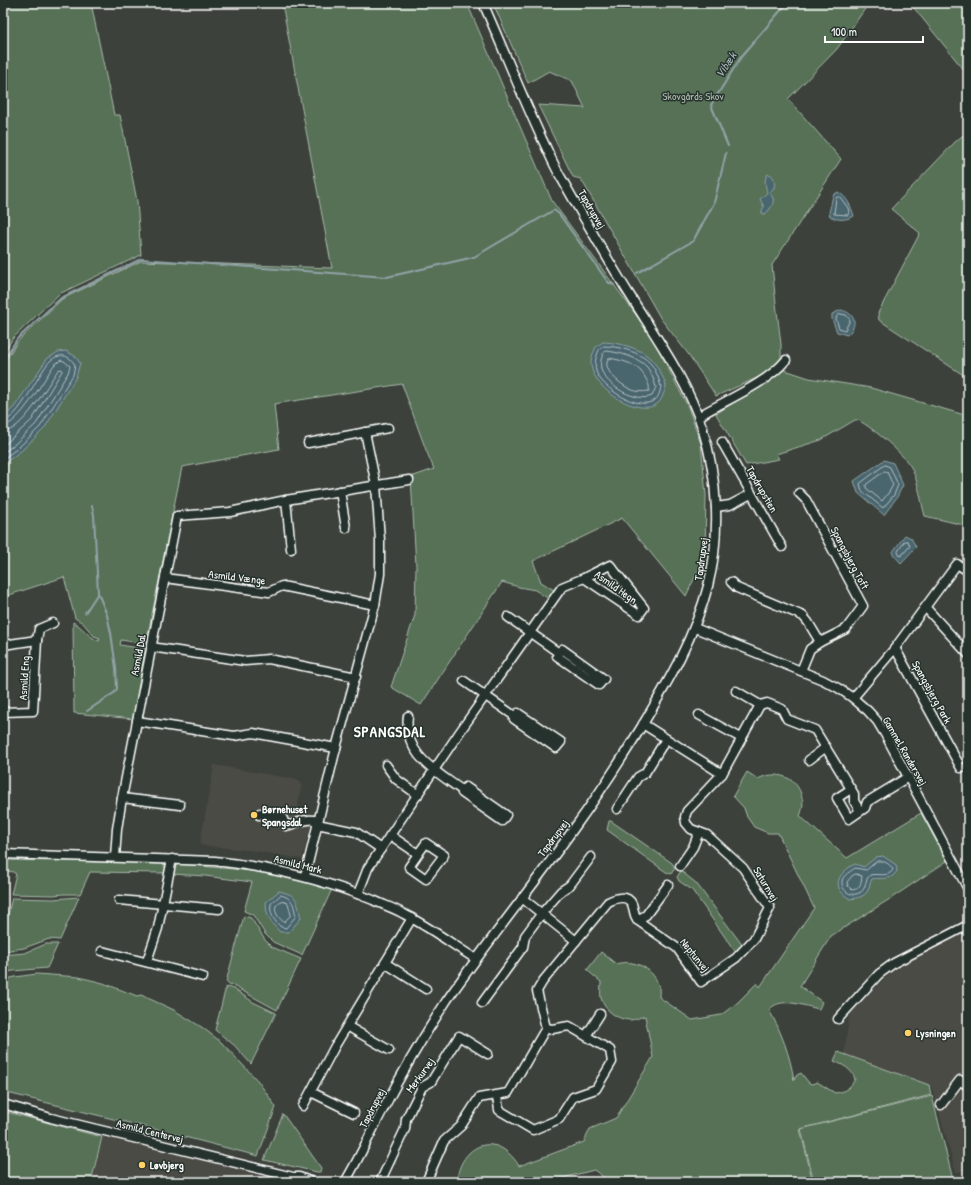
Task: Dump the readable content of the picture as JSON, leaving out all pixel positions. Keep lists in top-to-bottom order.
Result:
{
  "streets": {
    "street": [
      "Tapdrupvej",
      "Tapdrupstien",
      "Spangsbjerg Toft",
      "Asmild Vænge",
      "Asmild Hegn",
      "Asmild Dal",
      "Asmild Eng",
      "Spangsbjerg Park",
      "Gammel Randersvej",
      "Asmild Mark",
      "Saturnvej",
      "Neptunvej",
      "Merkurvej",
      "Asmild Centervej"
    ]
  },
  "crossings": [
    ["Tapdrupvej", "Gammel Randersvej"],
    ["Tapdrupvej", "Asmild Mark"],
    ["Spangsbjerg Toft", "Gammel Randersvej"],
    ["Asmild Vænge", "Asmild Dal"],
    ["Asmild Hegn", "Asmild Mark"],
    ["Asmild Dal", "Asmild Mark"],
    ["Saturnvej", "Neptunvej"]
  ],
  "districts": ["SPANGSDAL"],
  "water": ["Vibæk"],
  "parks": ["Skovgårds Skov"],
  "places": ["Børnehuset Spangsdal", "Lysningen", "Løvbjerg"],
  "scale_bar": "100 m"
}
